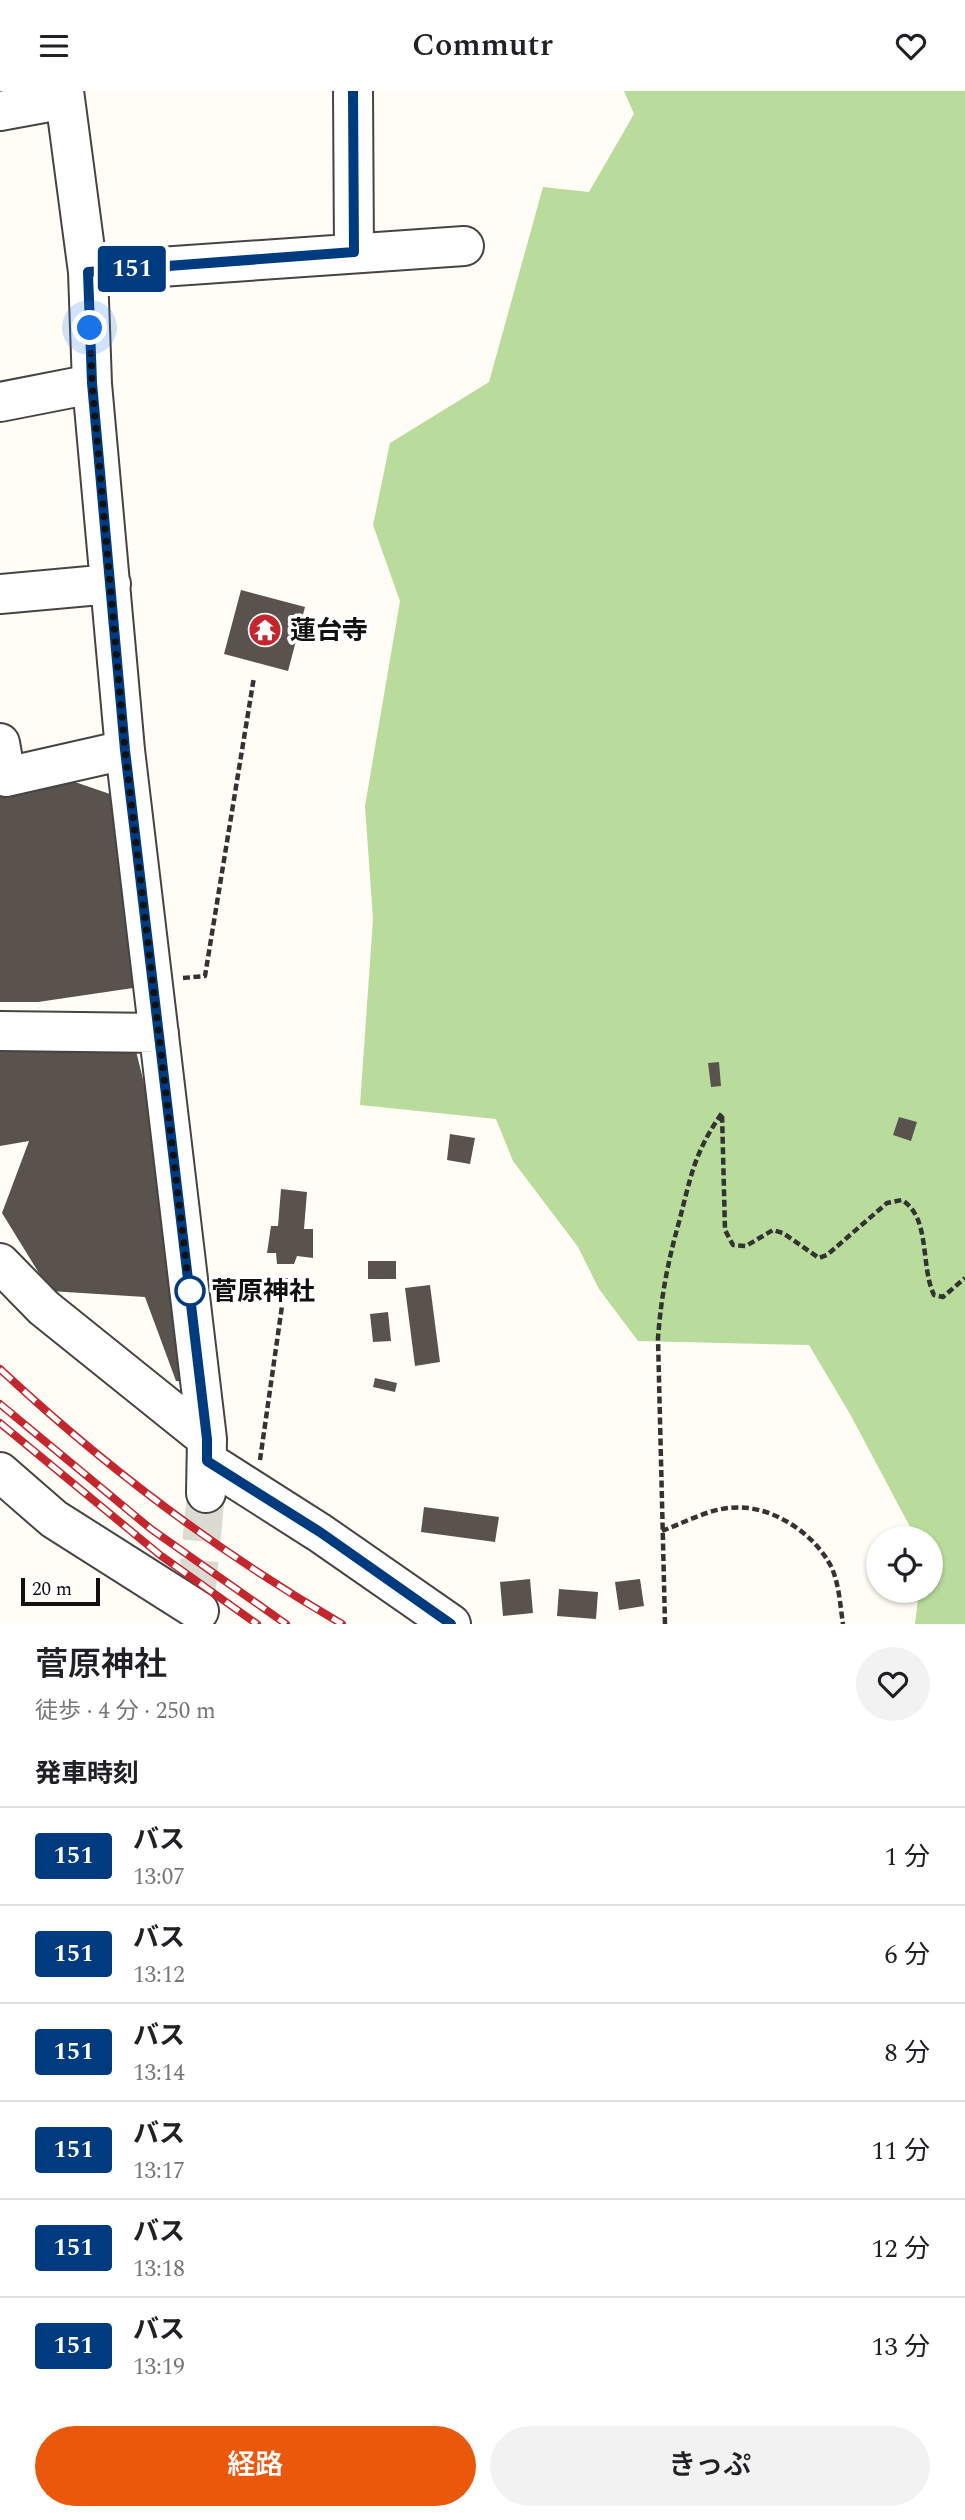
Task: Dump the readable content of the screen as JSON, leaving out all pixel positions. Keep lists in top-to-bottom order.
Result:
{
  "places": {
    "temple": ["蓮台寺"],
    "other": ["菅原神社"]
  },
  "lines": ["bus line 151"],
  "scale_bar": "20 m",
  "page": {
    "header": "Commutr",
    "on_map": "151",
    "scale": "20 m",
    "heading": [
      ["菅原神社", "徒歩 · 4 分 · 250 m"],
      "発車時刻"
    ],
    "list": [
      {
        "mark": "151",
        "name": "バス",
        "note": "13:07",
        "value": "1 分"
      },
      {
        "mark": "151",
        "name": "バス",
        "note": "13:12",
        "value": "6 分"
      },
      {
        "mark": "151",
        "name": "バス",
        "note": "13:14",
        "value": "8 分"
      },
      {
        "mark": "151",
        "name": "バス",
        "note": "13:17",
        "value": "11 分"
      },
      {
        "mark": "151",
        "name": "バス",
        "note": "13:18",
        "value": "12 分"
      },
      {
        "mark": "151",
        "name": "バス",
        "note": "13:19",
        "value": "13 分"
      }
    ],
    "buttons": ["経路", "きっぷ"]
  }
}
